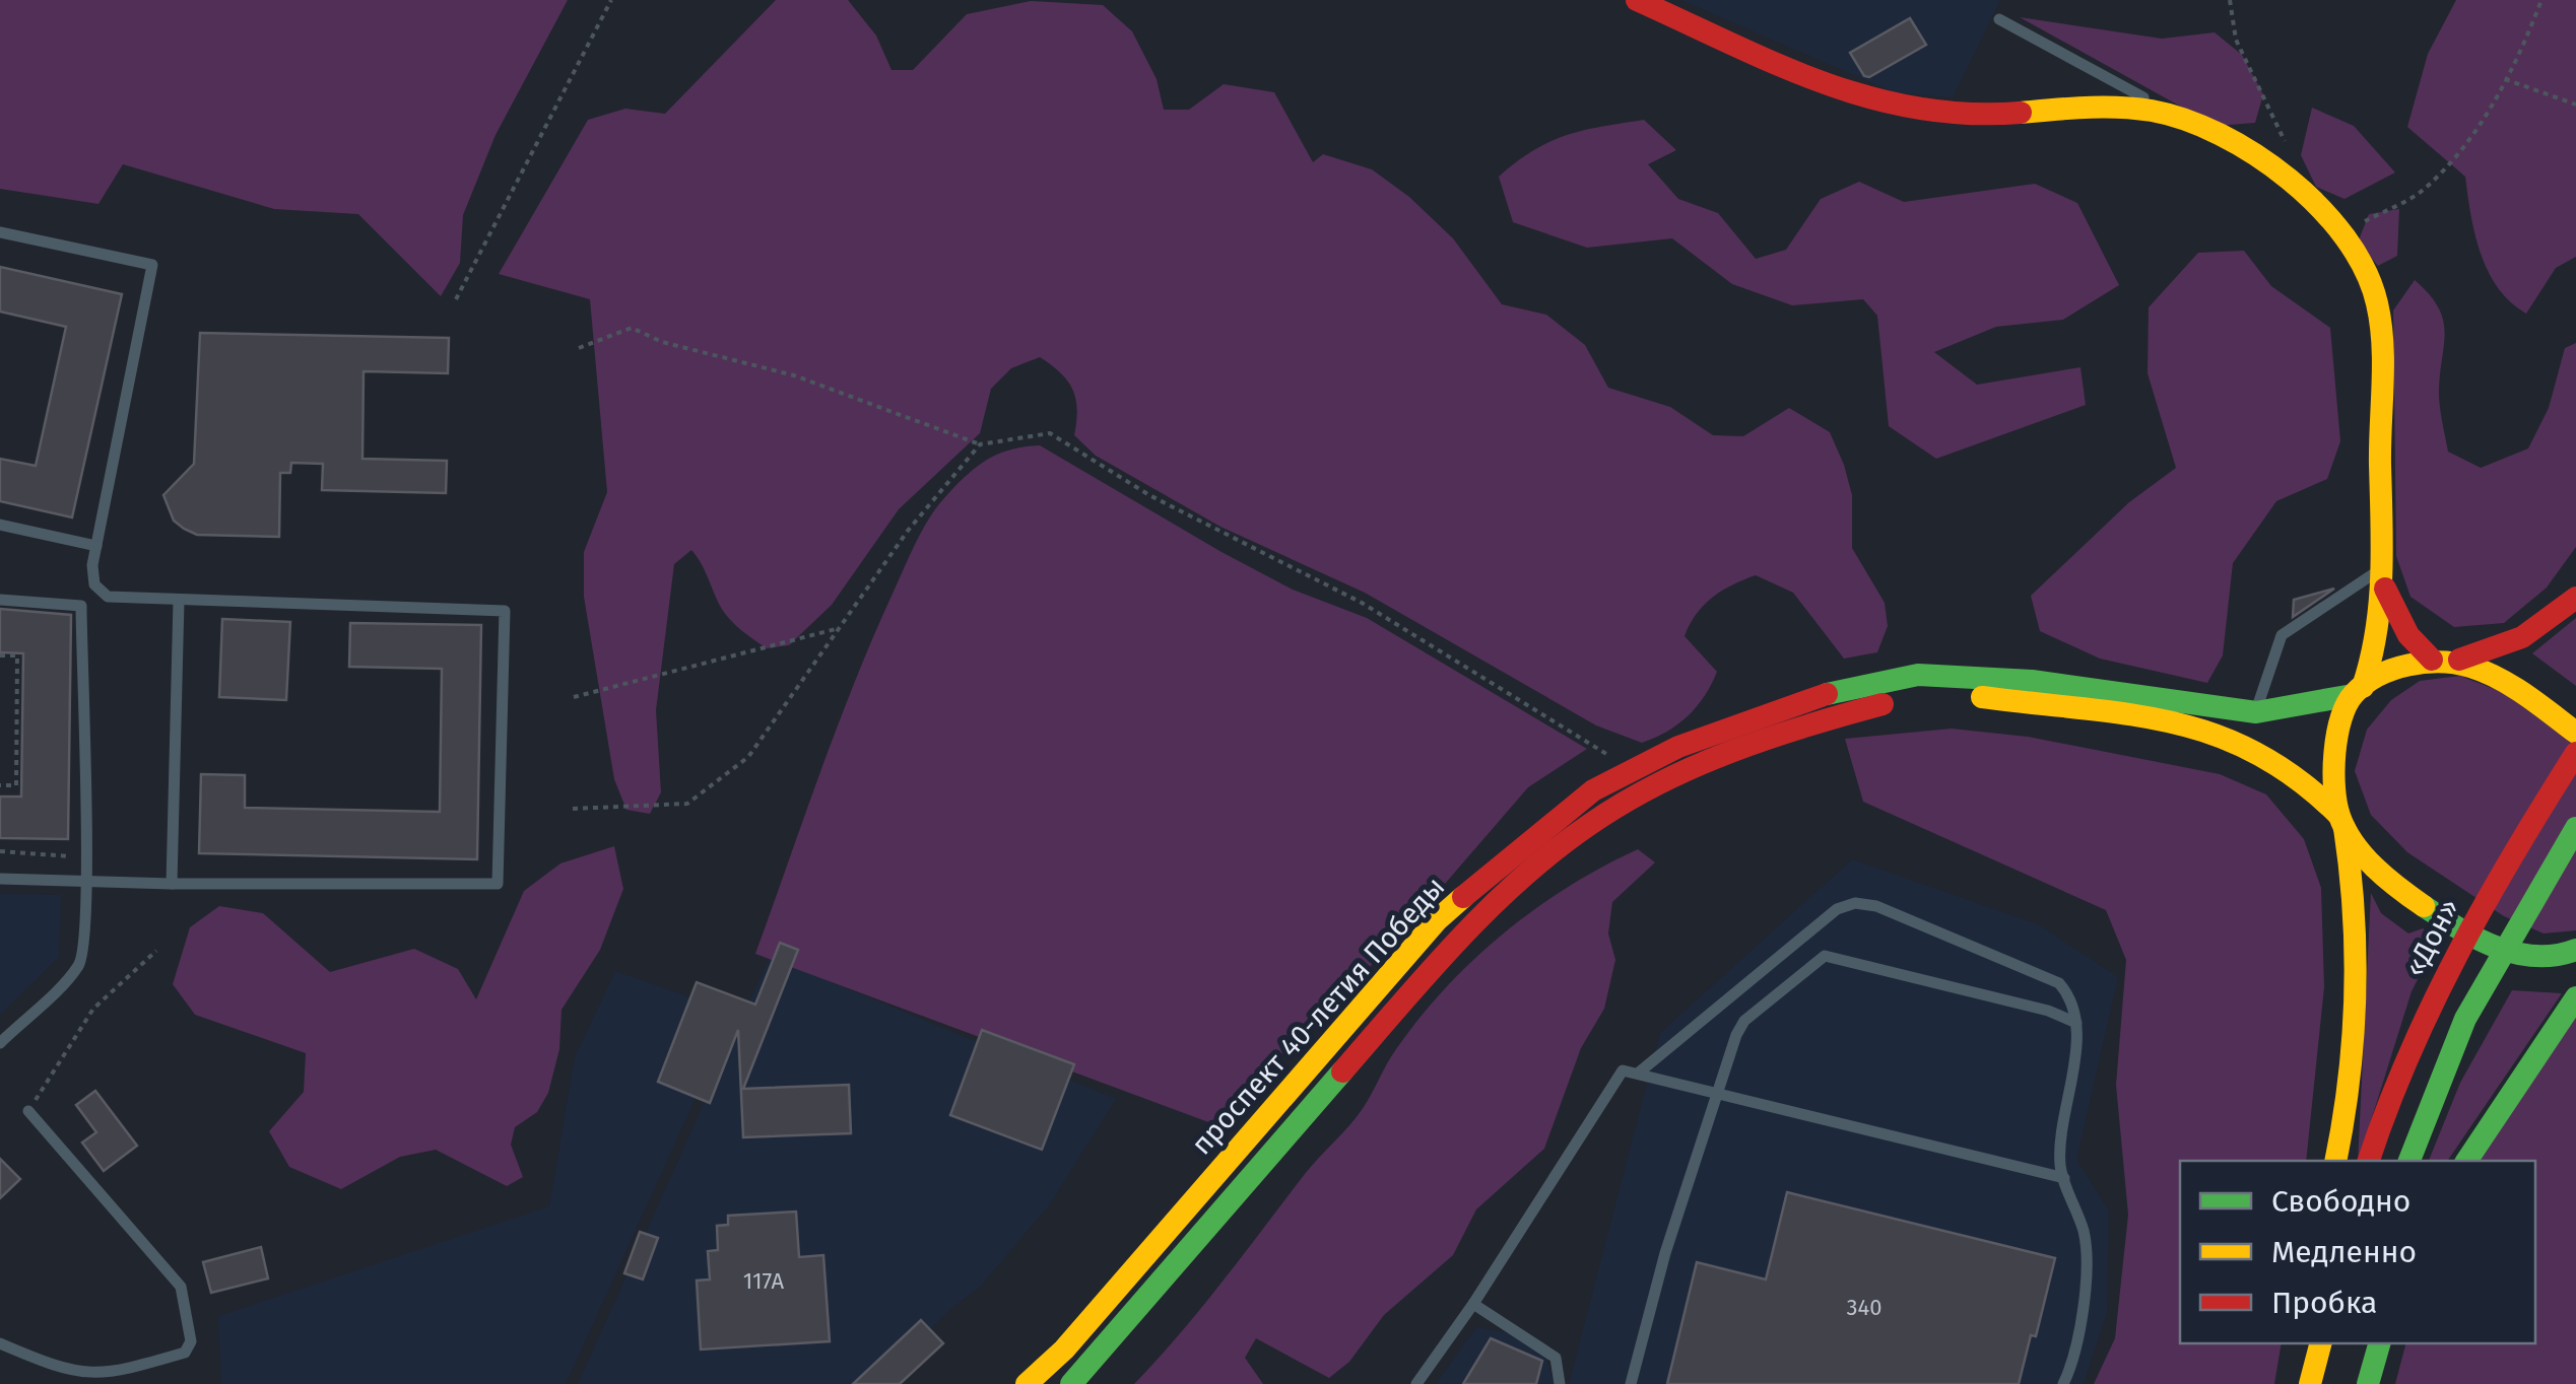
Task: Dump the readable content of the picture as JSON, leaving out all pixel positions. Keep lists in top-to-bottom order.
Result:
{
  "streets": {
    "main road": ["«Дон»", "проспект 40-летия Победы"]
  },
  "house_numbers": ["117А", "340"],
  "legend": ["Свободно", "Медленно", "Пробка"]
}
